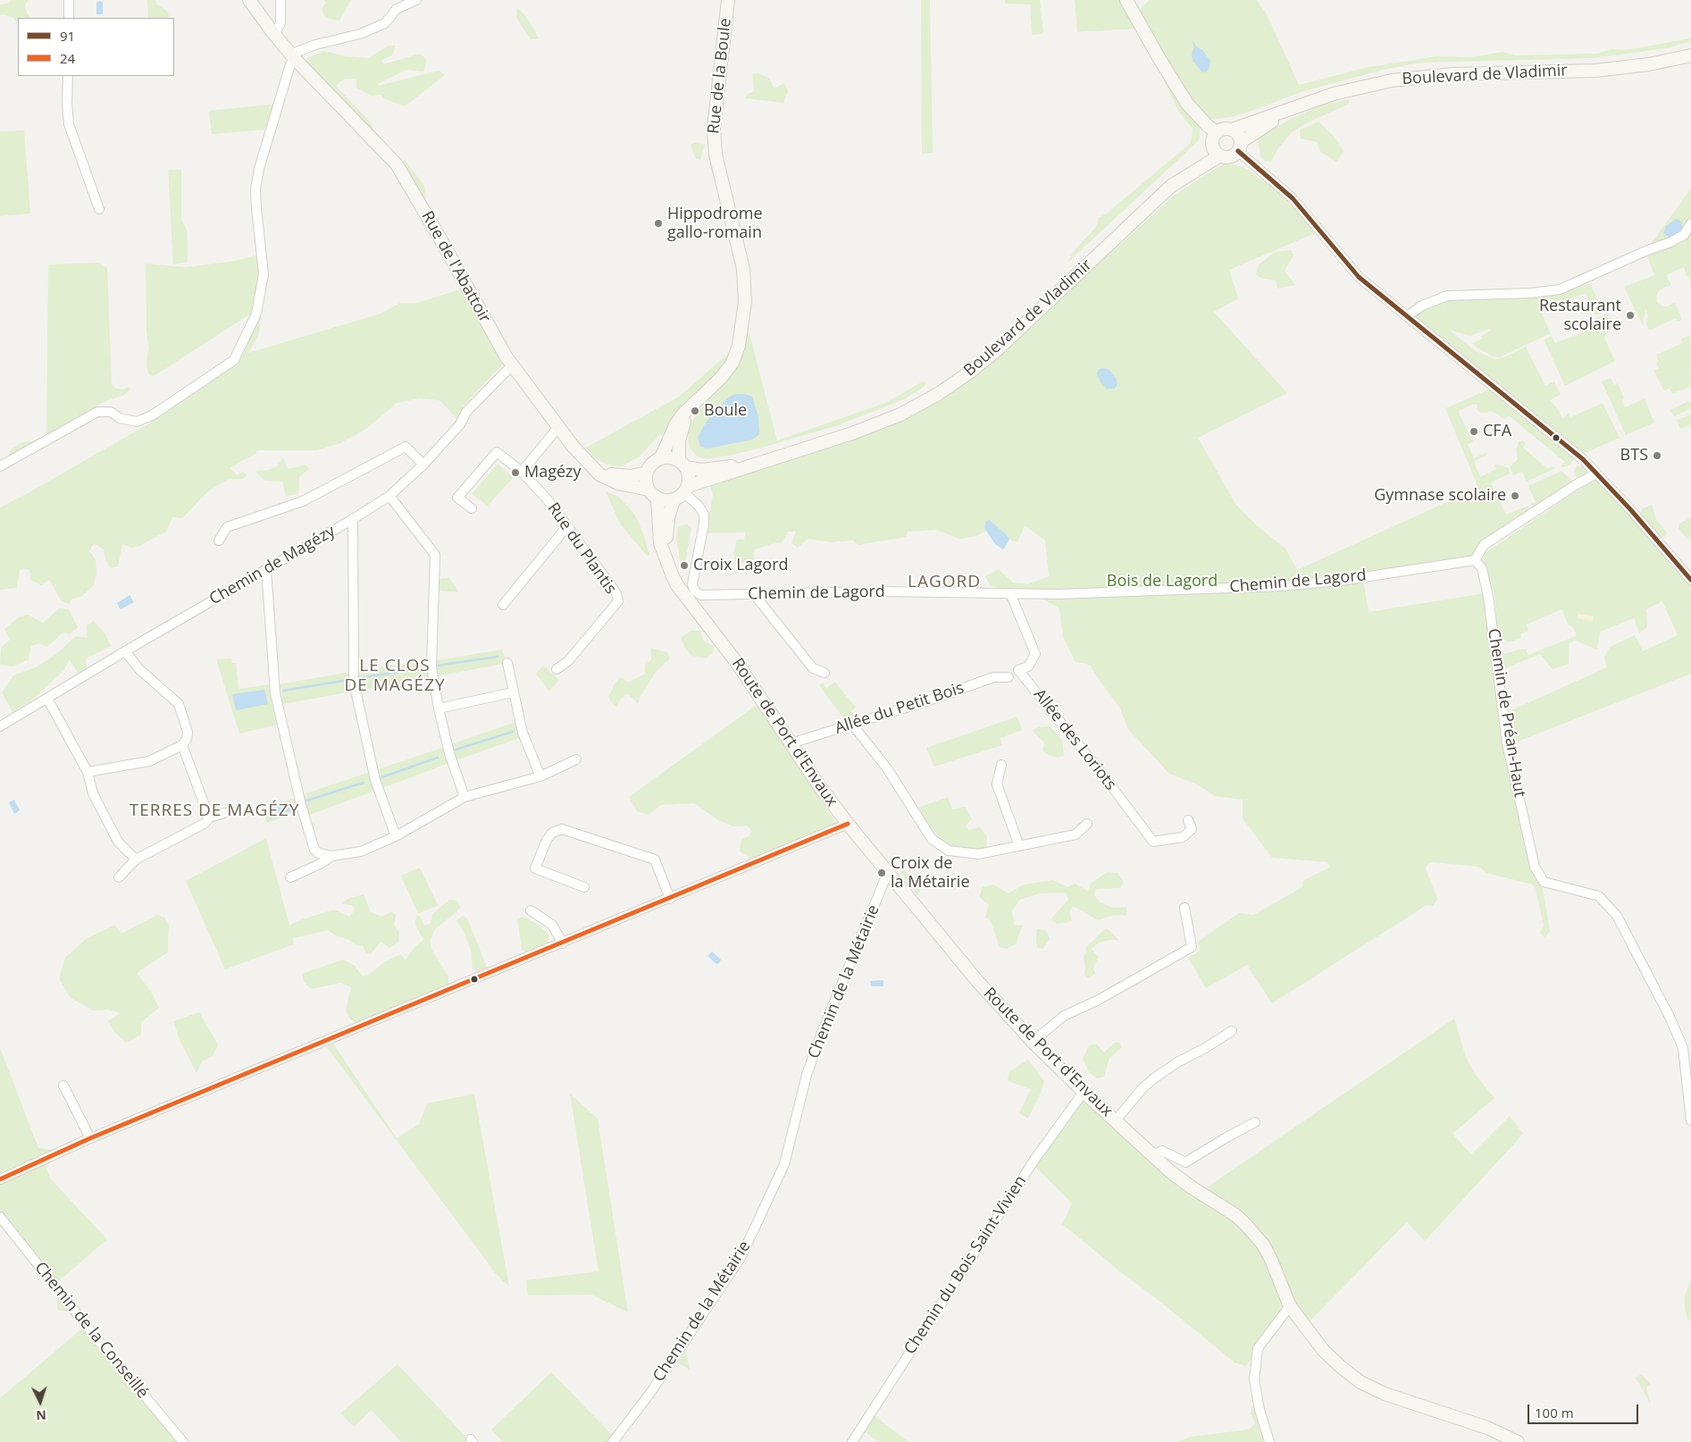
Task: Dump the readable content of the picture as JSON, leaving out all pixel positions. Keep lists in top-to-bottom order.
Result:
{
  "streets": {
    "street": [
      "Boulevard de Vladimir",
      "Rue de la Boule",
      "Rue de l'Abattoir",
      "Rue du Plantis",
      "Chemin de Magézy",
      "Chemin de Lagord",
      "Allée du Petit Bois",
      "Chemin de Préan-Haut",
      "Route de Port d'Envaux",
      "Allée des Loriots",
      "Chemin de la Métairie",
      "Chemin du Bois Saint-Vivien",
      "Chemin de la Conseillé"
    ]
  },
  "crossings": [
    ["Boulevard de Vladimir", "Rue de la Boule"],
    ["Boulevard de Vladimir", "Chemin de Lagord"],
    ["Boulevard de Vladimir", "Route de Port d'Envaux"],
    ["Rue de la Boule", "Chemin de Lagord"],
    ["Rue de la Boule", "Route de Port d'Envaux"],
    ["Rue de l'Abattoir", "Chemin de Magézy"],
    ["Chemin de Lagord", "Chemin de Préan-Haut"],
    ["Chemin de Lagord", "Route de Port d'Envaux"],
    ["Chemin de Lagord", "Allée des Loriots"],
    ["Allée du Petit Bois", "Route de Port d'Envaux"],
    ["Route de Port d'Envaux", "Chemin de la Métairie"],
    ["Route de Port d'Envaux", "Chemin du Bois Saint-Vivien"]
  ],
  "districts": ["LAGORD", "LE CLOS DE MAGÉZY", "TERRES DE MAGÉZY"],
  "parks": ["Bois de Lagord"],
  "places": [
    "Hippodrome gallo-romain",
    "Restaurant scolaire",
    "Boule",
    "CFA",
    "BTS",
    "Magézy",
    "Gymnase scolaire",
    "Croix Lagord",
    "Croix de la Métairie"
  ],
  "lines": ["transit line 91", "transit line 24"],
  "legend": ["91", "24"],
  "scale_bar": "100 m",
  "north": "bottom"
}
